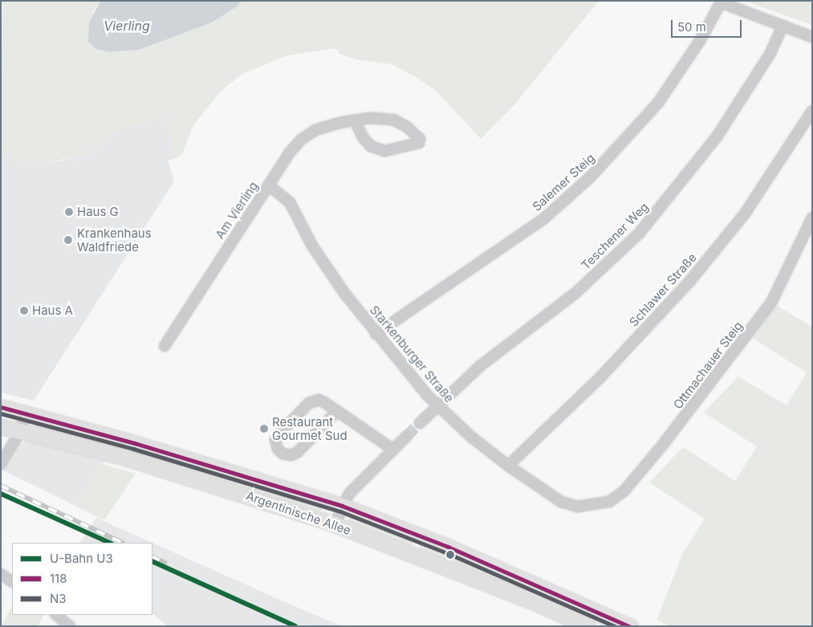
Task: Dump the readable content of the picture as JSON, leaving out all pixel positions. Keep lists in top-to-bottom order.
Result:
{
  "streets": {
    "main road": ["Argentinische Allee"],
    "street": [
      "Salemer Steig",
      "Am Vierling",
      "Teschener Weg",
      "Schlawer Straße",
      "Starkenburger Straße",
      "Ottmachauer Steig"
    ]
  },
  "crossings": [
    ["Salemer Steig", "Teschener Weg"],
    ["Salemer Steig", "Starkenburger Straße"],
    ["Am Vierling", "Starkenburger Straße"],
    ["Teschener Weg", "Starkenburger Straße"],
    ["Schlawer Straße", "Starkenburger Straße"],
    ["Starkenburger Straße", "Ottmachauer Steig"]
  ],
  "water": ["Vierling"],
  "places": [
    "Haus G",
    "Krankenhaus Waldfriede",
    "Haus A",
    "Restaurant Gourmet Sud"
  ],
  "lines": ["transit line 118", "transit line N3", "metro line U3"],
  "legend": ["U-Bahn U3", "118", "N3"],
  "scale_bar": "50 m"
}
